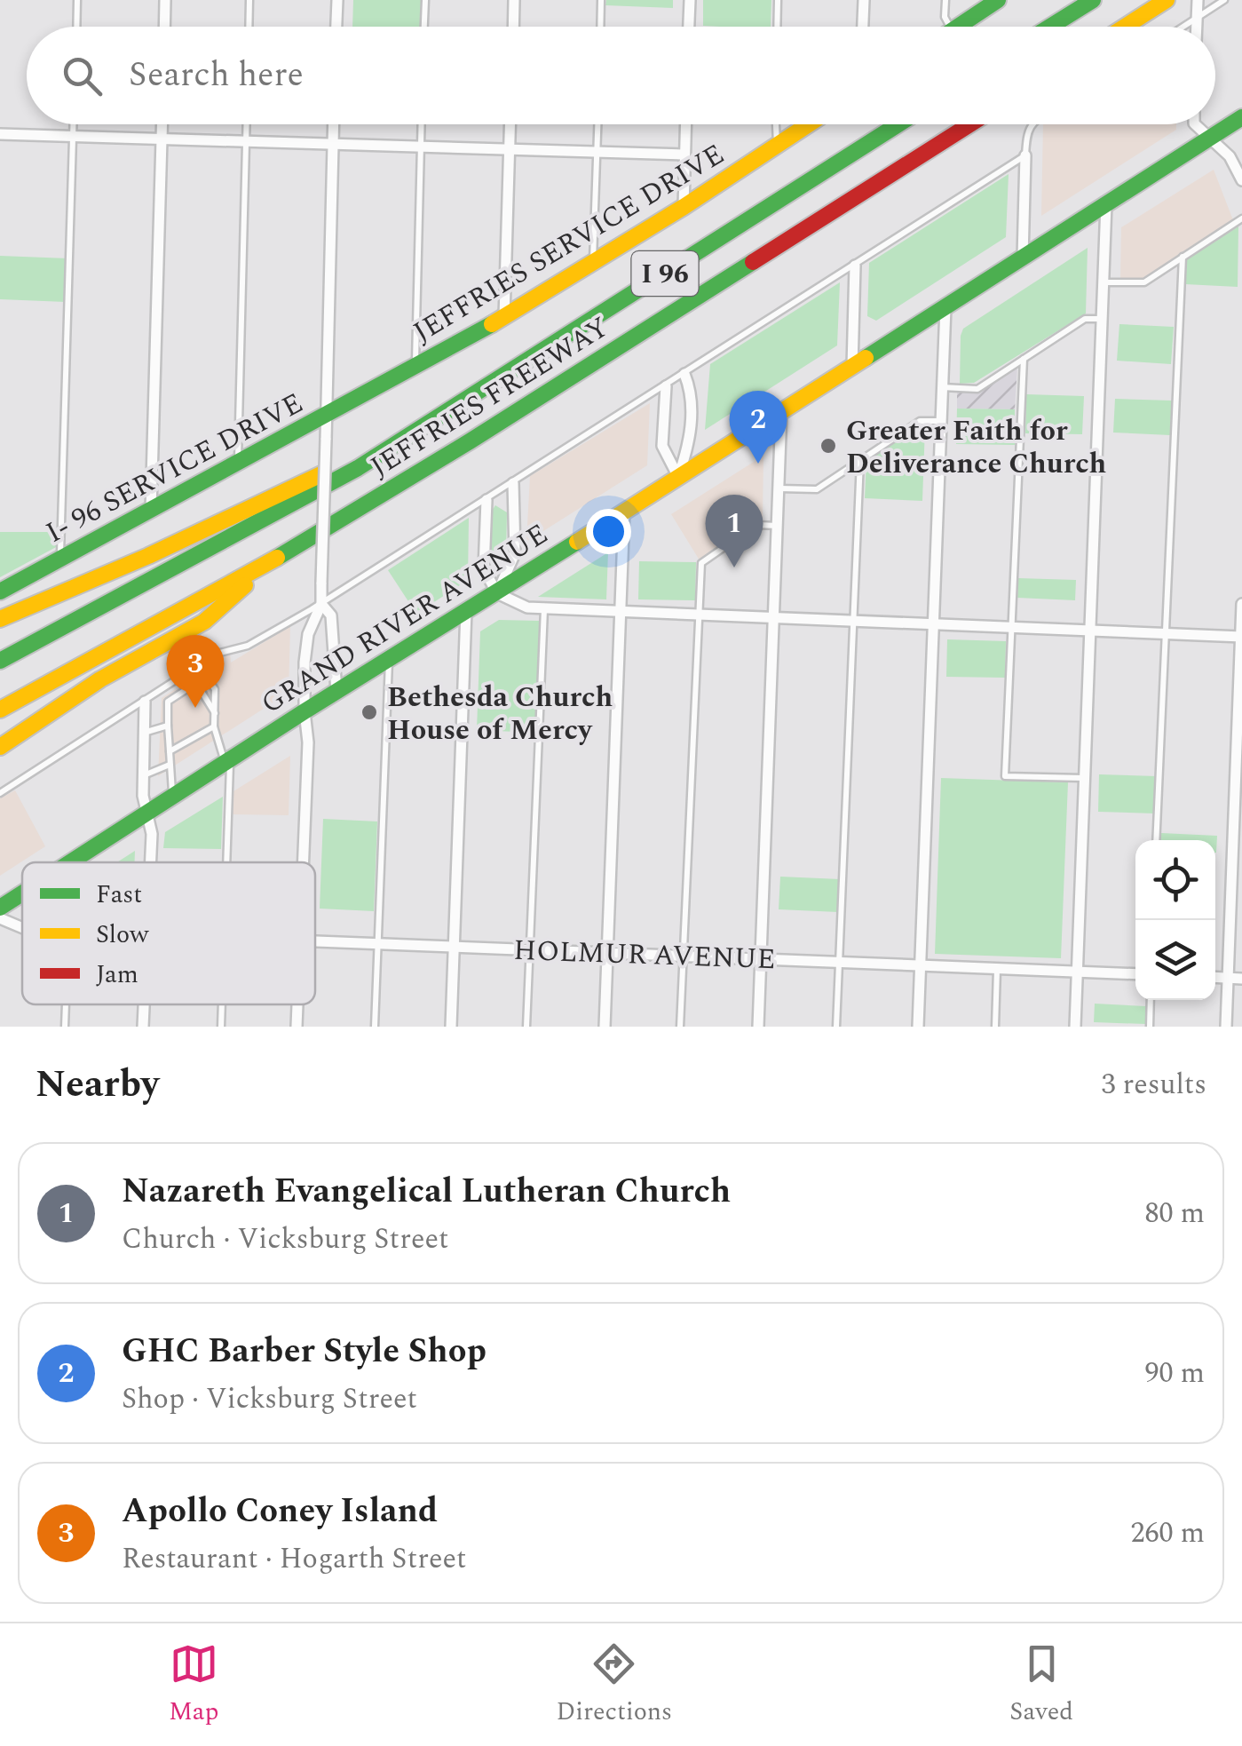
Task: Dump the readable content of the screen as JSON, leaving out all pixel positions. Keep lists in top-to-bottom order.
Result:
{
  "streets": {
    "main road": [
      "JEFFRIES SERVICE DRIVE",
      "I 96",
      "JEFFRIES FREEWAY",
      "I- 96 SERVICE DRIVE",
      "GRAND RIVER AVENUE"
    ],
    "street": ["HOLMUR AVENUE"]
  },
  "crossings": [
    ["JEFFRIES SERVICE DRIVE", "I- 96 SERVICE DRIVE"]
  ],
  "places": ["Greater Faith for Deliverance Church", "Bethesda Church House of Mercy"],
  "legend": ["Fast", "Slow", "Jam"],
  "page": {
    "search": "Search here",
    "pins": ["2", "1", "3"],
    "heading": ["Nearby", "3 results"],
    "list": [
      {
        "mark": "1",
        "name": "Nazareth Evangelical Lutheran Church",
        "note": "Church · Vicksburg Street",
        "value": "80 m"
      },
      {
        "mark": "2",
        "name": "GHC Barber Style Shop",
        "note": "Shop · Vicksburg Street",
        "value": "90 m"
      },
      {
        "mark": "3",
        "name": "Apollo Coney Island",
        "note": "Restaurant · Hogarth Street",
        "value": "260 m"
      }
    ],
    "nav": ["Map", "Directions", "Saved"]
  }
}
